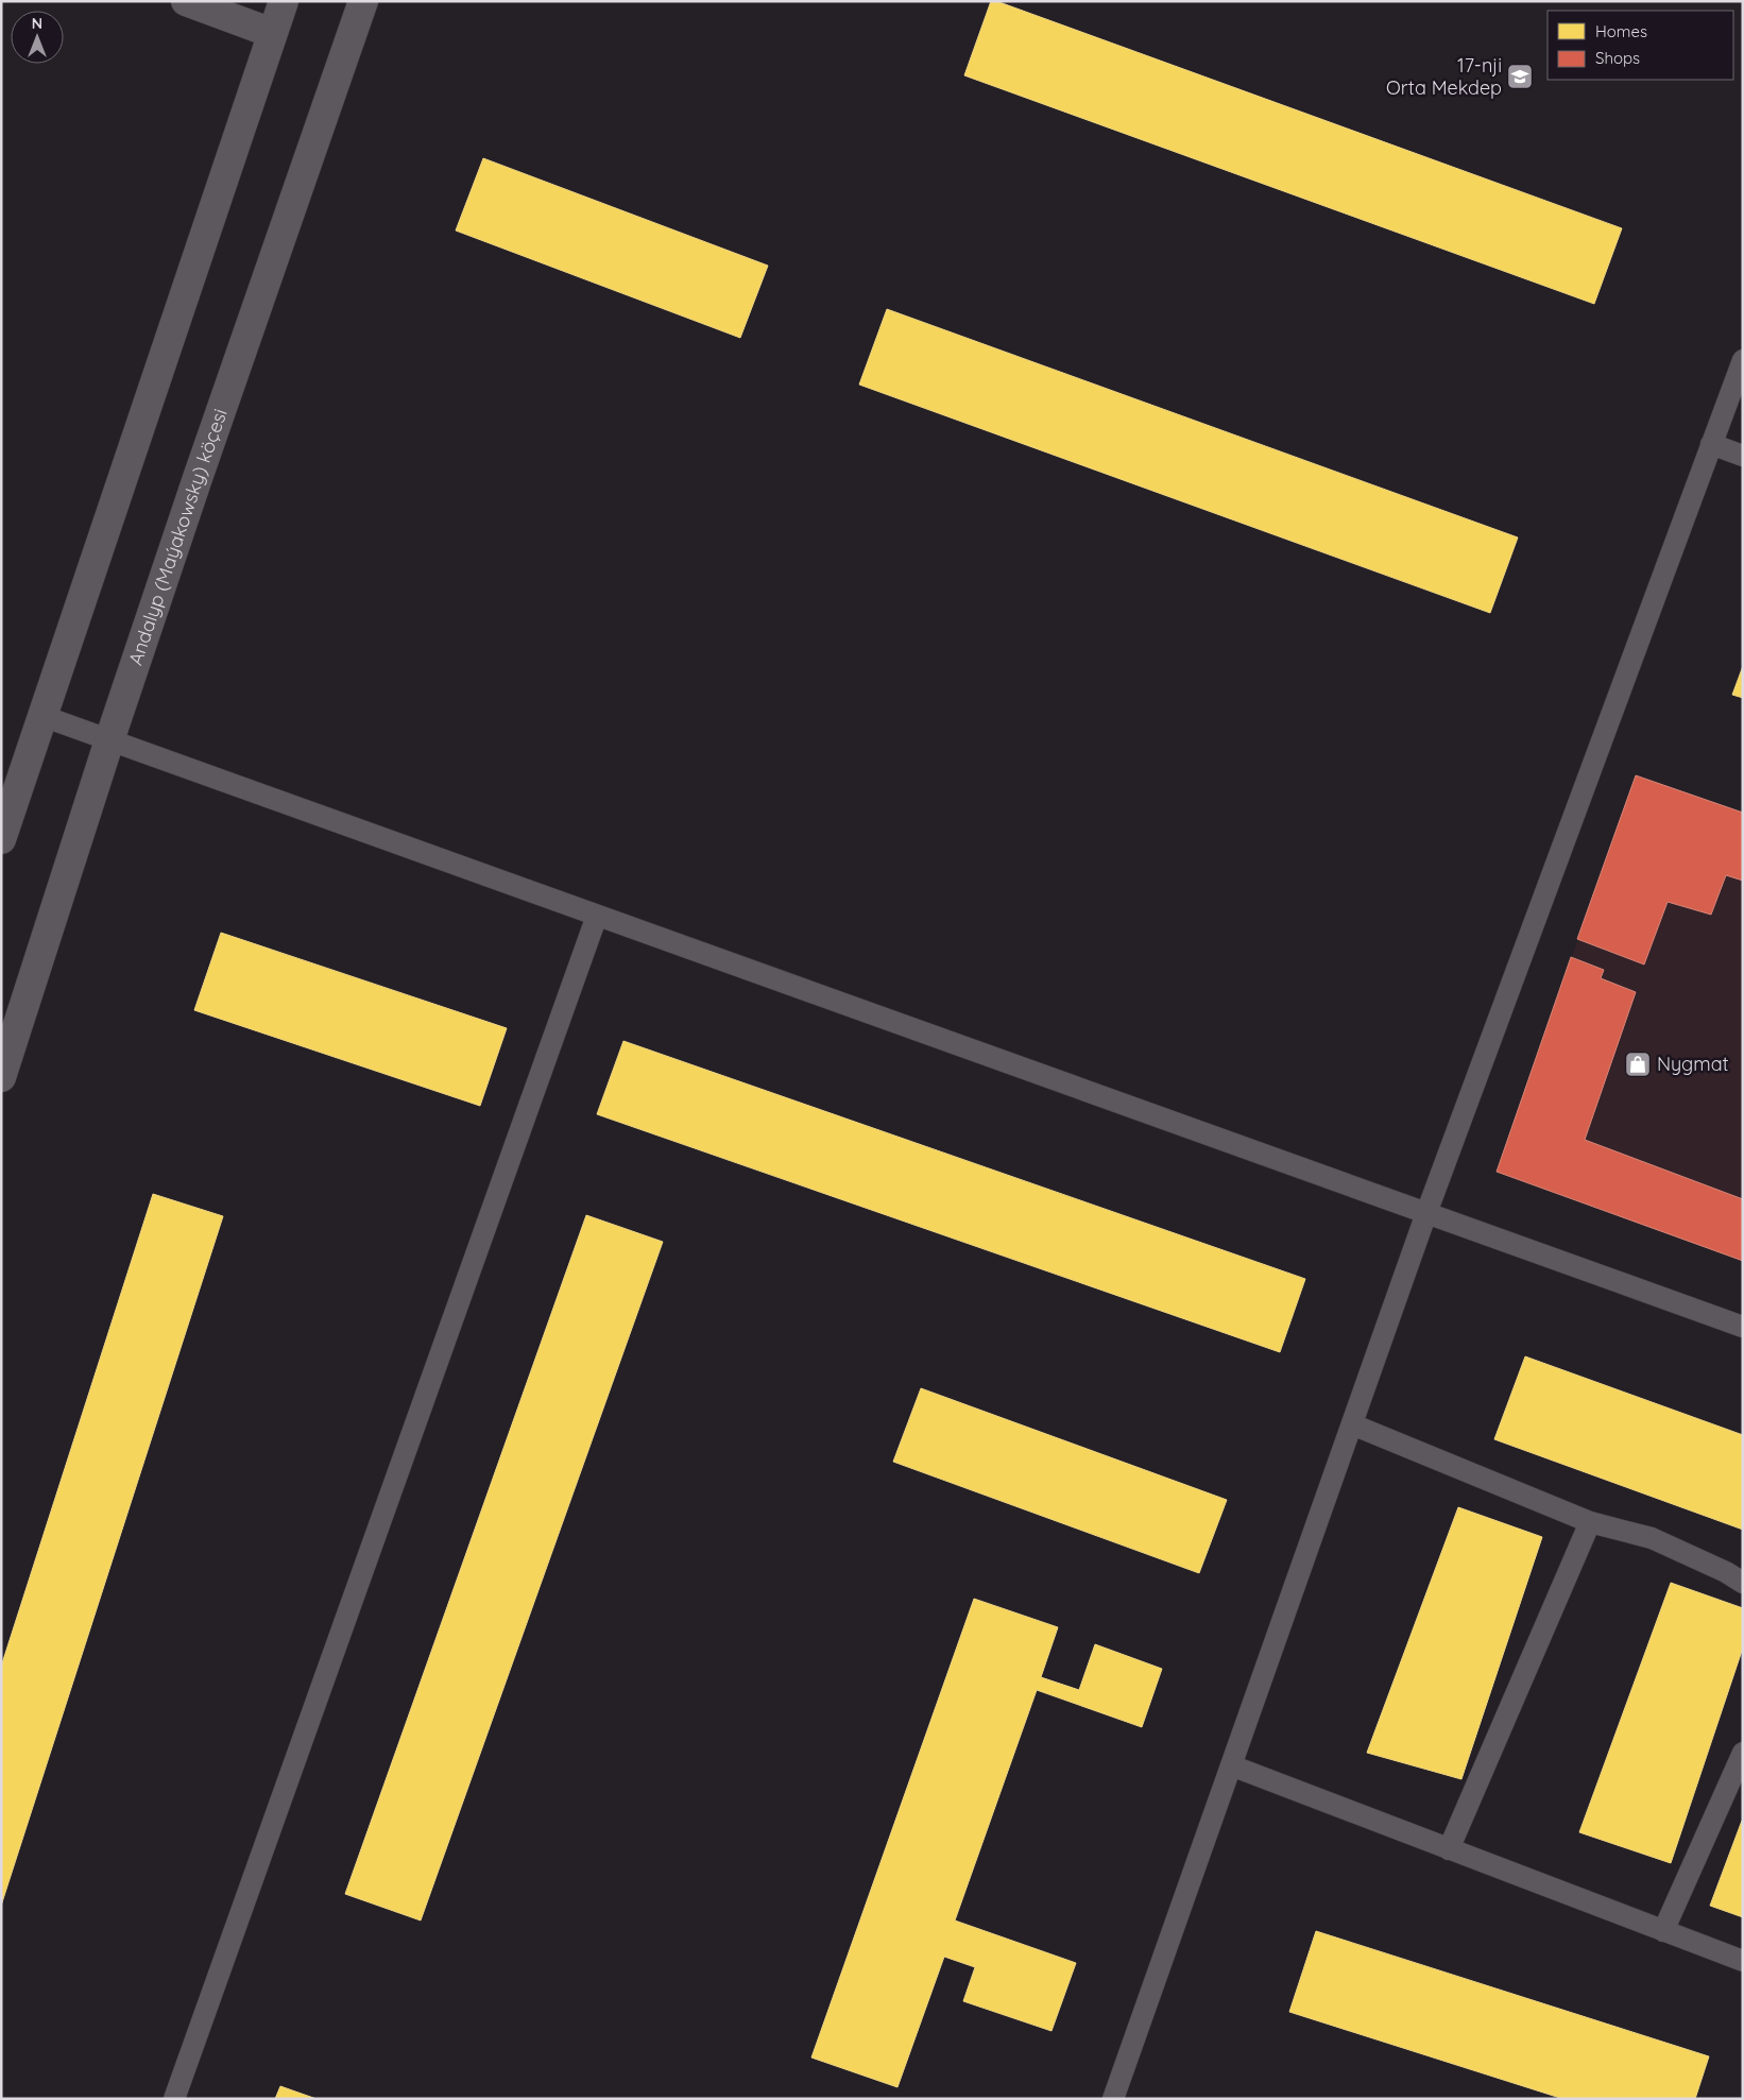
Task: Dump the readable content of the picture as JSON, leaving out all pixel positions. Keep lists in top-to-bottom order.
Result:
{
  "streets": {
    "main road": ["Andalyp (Maýakowsky) köçesi"]
  },
  "places": {
    "school or university": ["17-nji Orta Mekdep"],
    "shop": ["Nygmat"]
  },
  "legend": ["Homes", "Shops"],
  "north": "top"
}
